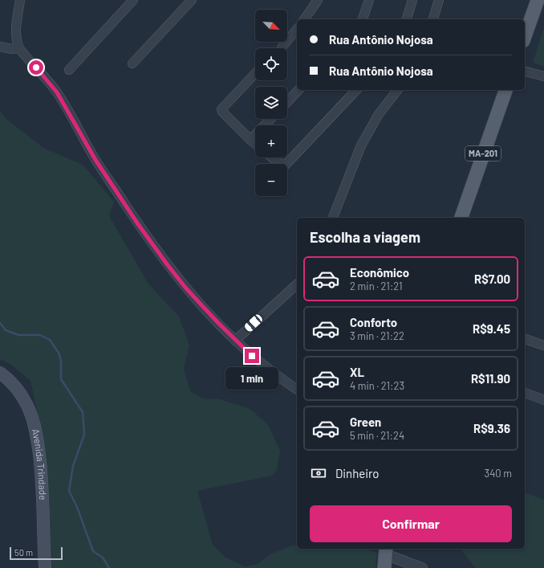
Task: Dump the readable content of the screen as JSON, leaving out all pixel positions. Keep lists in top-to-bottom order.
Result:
{
  "streets": {
    "main road": ["MA-201", "Avenida Trindade"]
  },
  "scale_bar": "50 m",
  "north": "bottom right",
  "page": {
    "map_buttons": ["+", "−"],
    "banner": ["Rua Antônio Nojosa", "Rua Antônio Nojosa"],
    "heading": "Escolha a viagem",
    "list": [
      {
        "name": "Econômico",
        "note": "2 min · 21:21",
        "value": "R$7.00"
      },
      {
        "name": "Conforto",
        "note": "3 min · 21:22",
        "value": "R$9.45"
      },
      {
        "name": "XL",
        "note": "4 min · 21:23",
        "value": "R$11.90"
      },
      {
        "name": "Green",
        "note": "5 min · 21:24",
        "value": "R$9.36"
      }
    ],
    "bubble": "1 min",
    "pay": ["Dinheiro", "340 m"],
    "buttons": "Confirmar",
    "scale": "50 m"
  }
}
